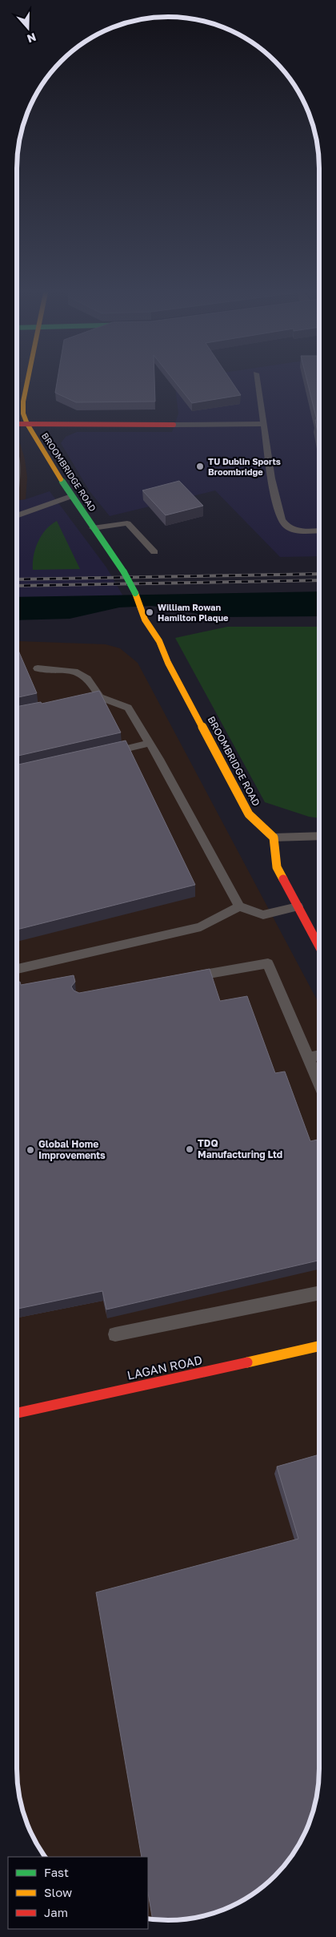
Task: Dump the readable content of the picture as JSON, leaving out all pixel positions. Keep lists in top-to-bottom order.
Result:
{
  "streets": {
    "street": ["BROOMBRIDGE ROAD", "LAGAN ROAD"]
  },
  "places": [
    "TU Dublin Sports Broombridge",
    "William Rowan Hamilton Plaque",
    "TDQ Manufacturing Ltd",
    "Global Home Improvements"
  ],
  "legend": ["Fast", "Slow", "Jam"],
  "north": "bottom"
}
